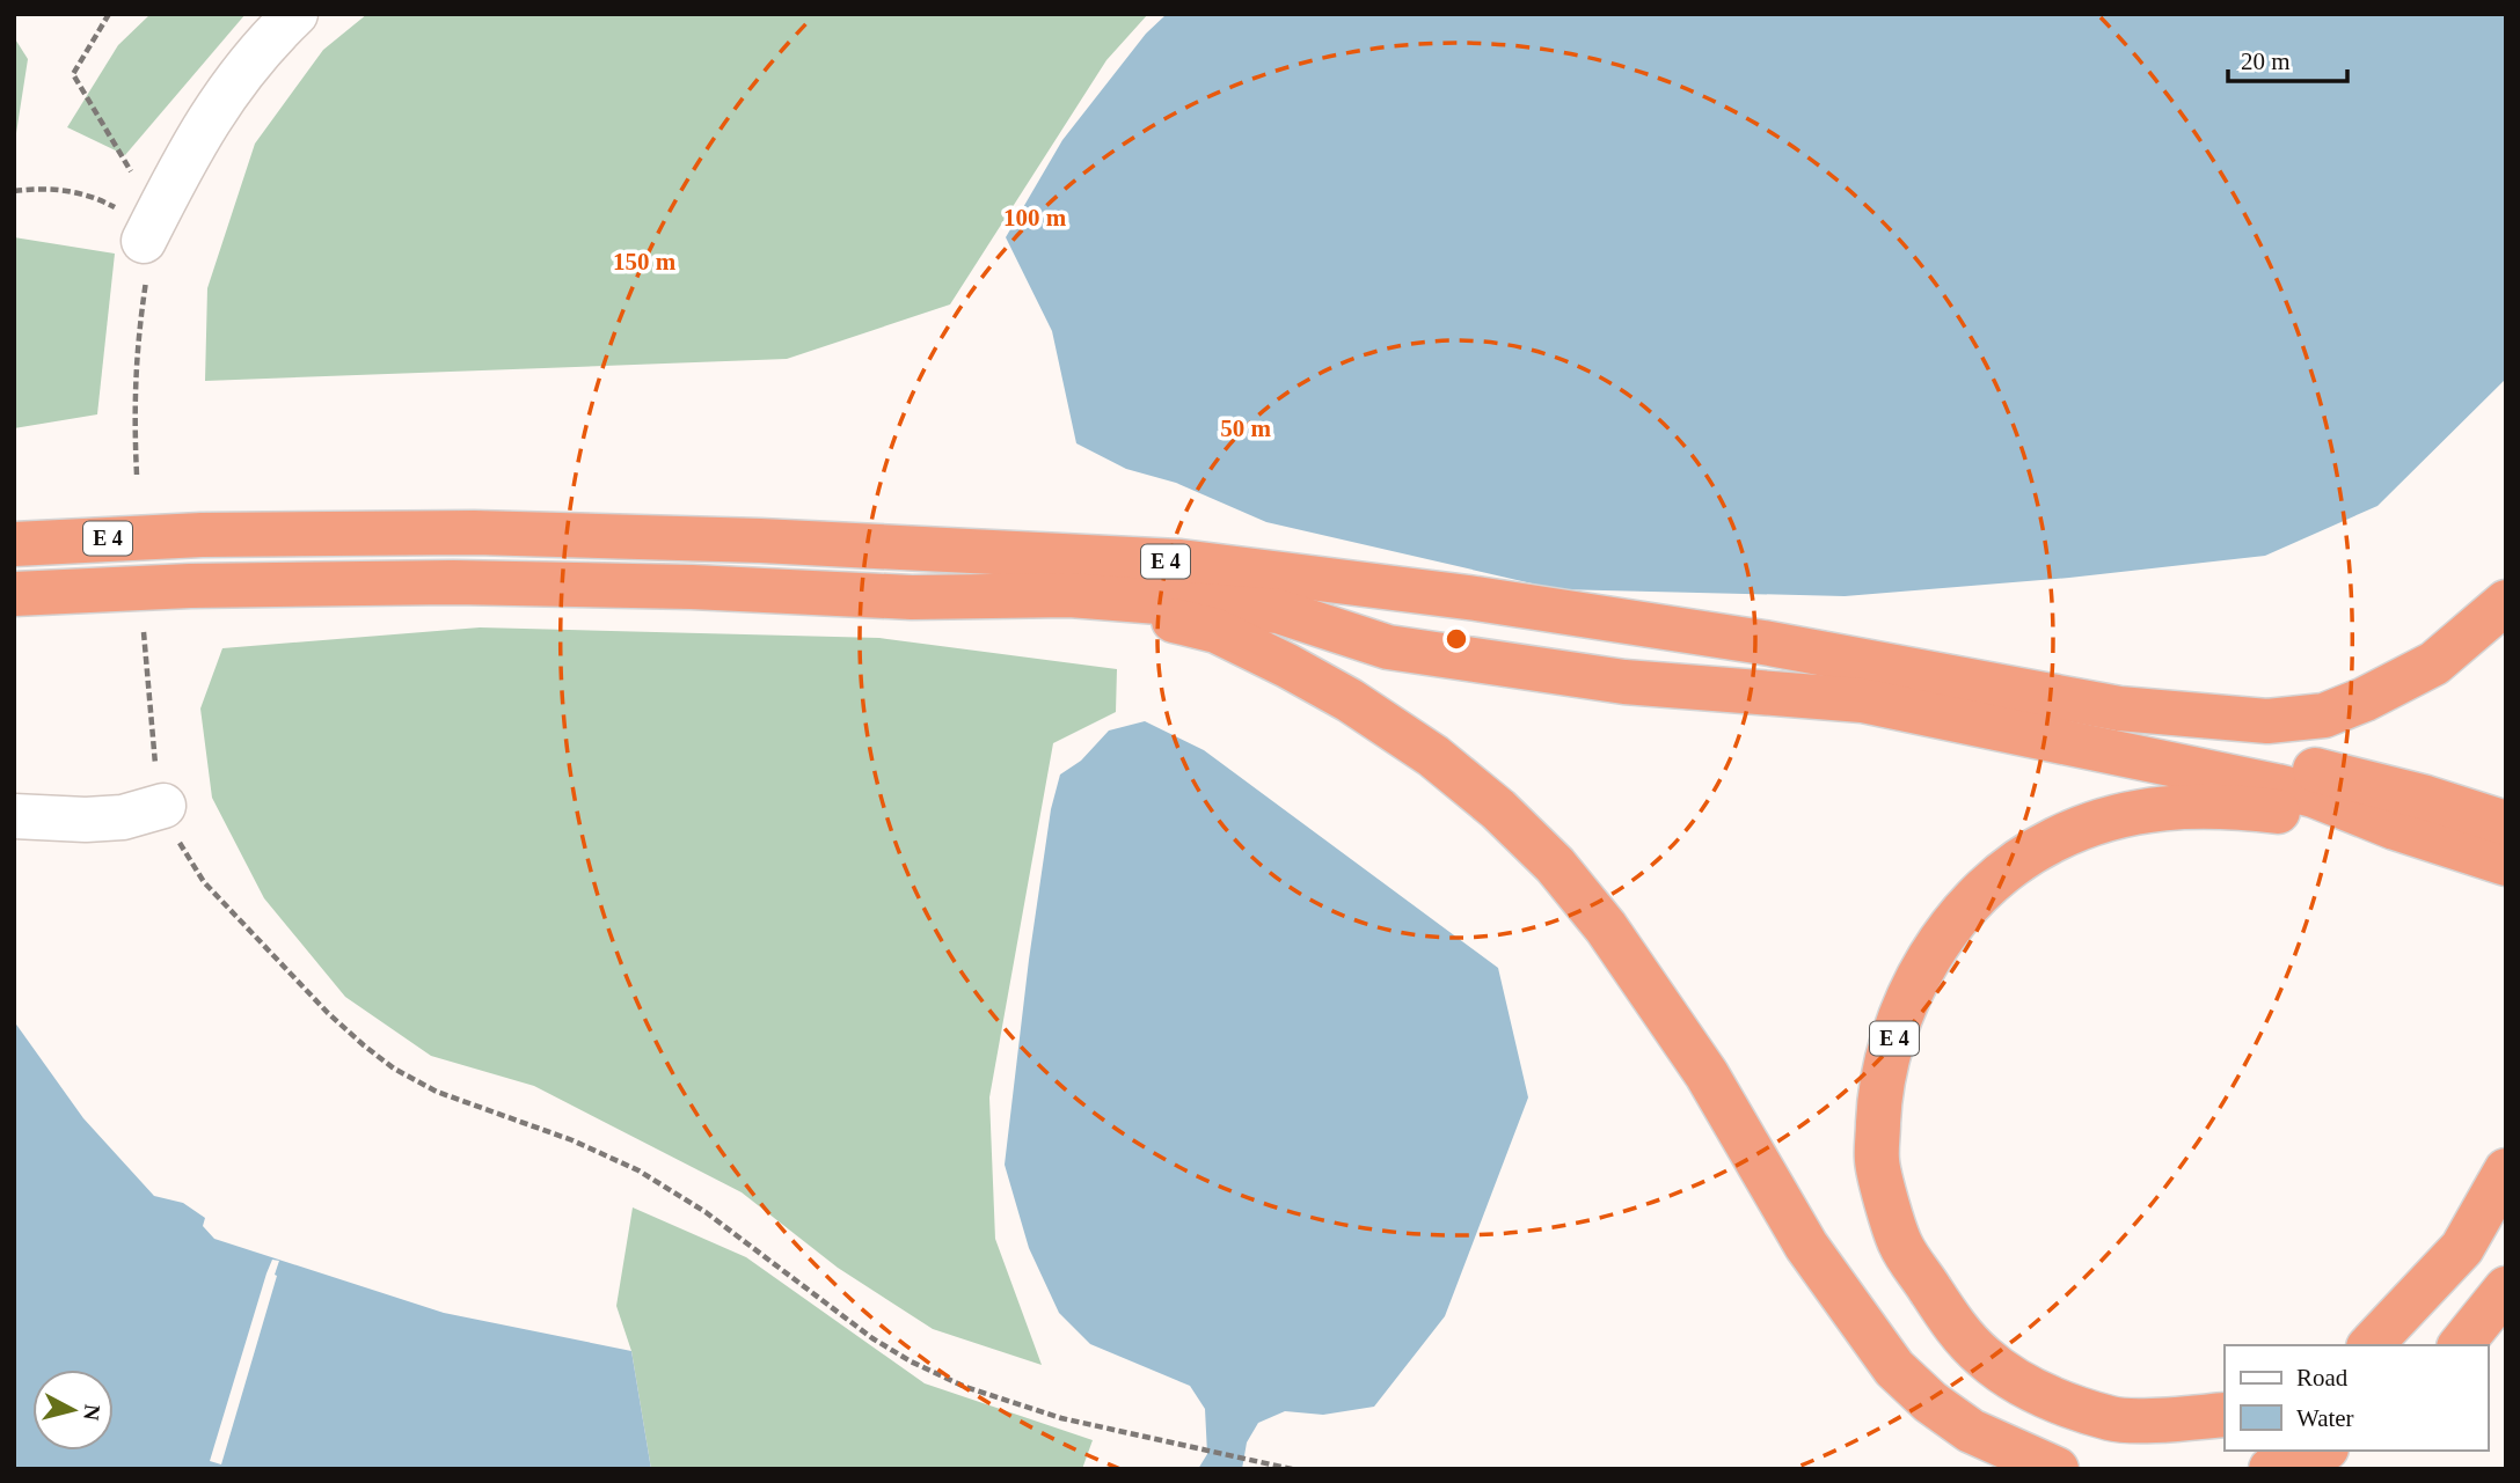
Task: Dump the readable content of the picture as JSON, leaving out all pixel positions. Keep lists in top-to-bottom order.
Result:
{
  "streets": {
    "highway": ["E 4"]
  },
  "legend": ["Road", "Water"],
  "scale_bar": "20 m",
  "north": "right",
  "rings": ["100 m", "150 m", "50 m"]
}
